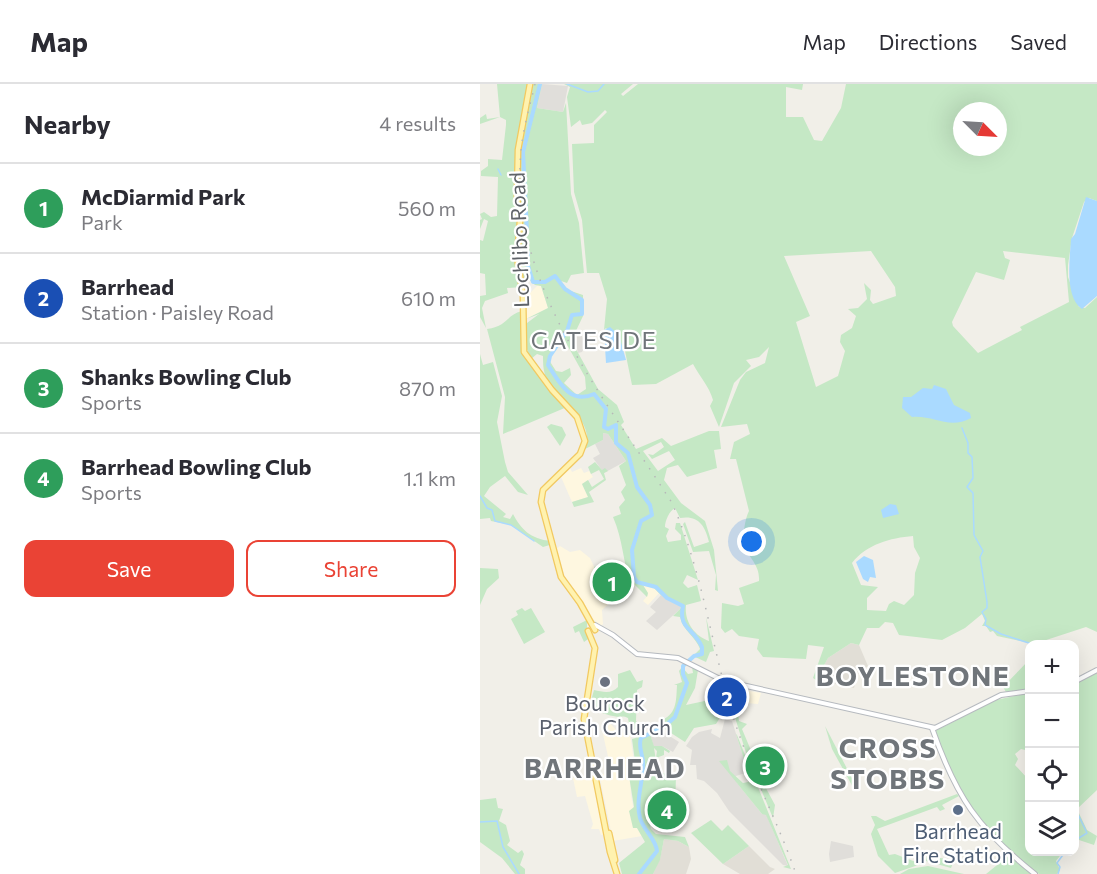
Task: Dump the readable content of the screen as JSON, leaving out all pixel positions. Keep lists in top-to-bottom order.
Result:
{
  "streets": {
    "main road": ["Lochlibo Road"]
  },
  "districts": [
    "GATESIDE",
    "BOYLESTONE",
    "CROSS STOBBS",
    "BARRHEAD"
  ],
  "places": ["Bourock Parish Church", "Barrhead Fire Station"],
  "north": "bottom right",
  "page": {
    "header": "Map",
    "nav": ["Map", "Directions", "Saved"],
    "heading": ["Nearby", "4 results"],
    "list": [
      {
        "mark": "1",
        "name": "McDiarmid Park",
        "note": "Park",
        "value": "560 m"
      },
      {
        "mark": "2",
        "name": "Barrhead",
        "note": "Station · Paisley Road",
        "value": "610 m"
      },
      {
        "mark": "3",
        "name": "Shanks Bowling Club",
        "note": "Sports",
        "value": "870 m"
      },
      {
        "mark": "4",
        "name": "Barrhead Bowling Club",
        "note": "Sports",
        "value": "1.1 km"
      }
    ],
    "buttons": ["Save", "Share"],
    "pins": [
      "1",
      "2",
      "3",
      "4"
    ],
    "map_buttons": ["+", "−"]
  }
}
